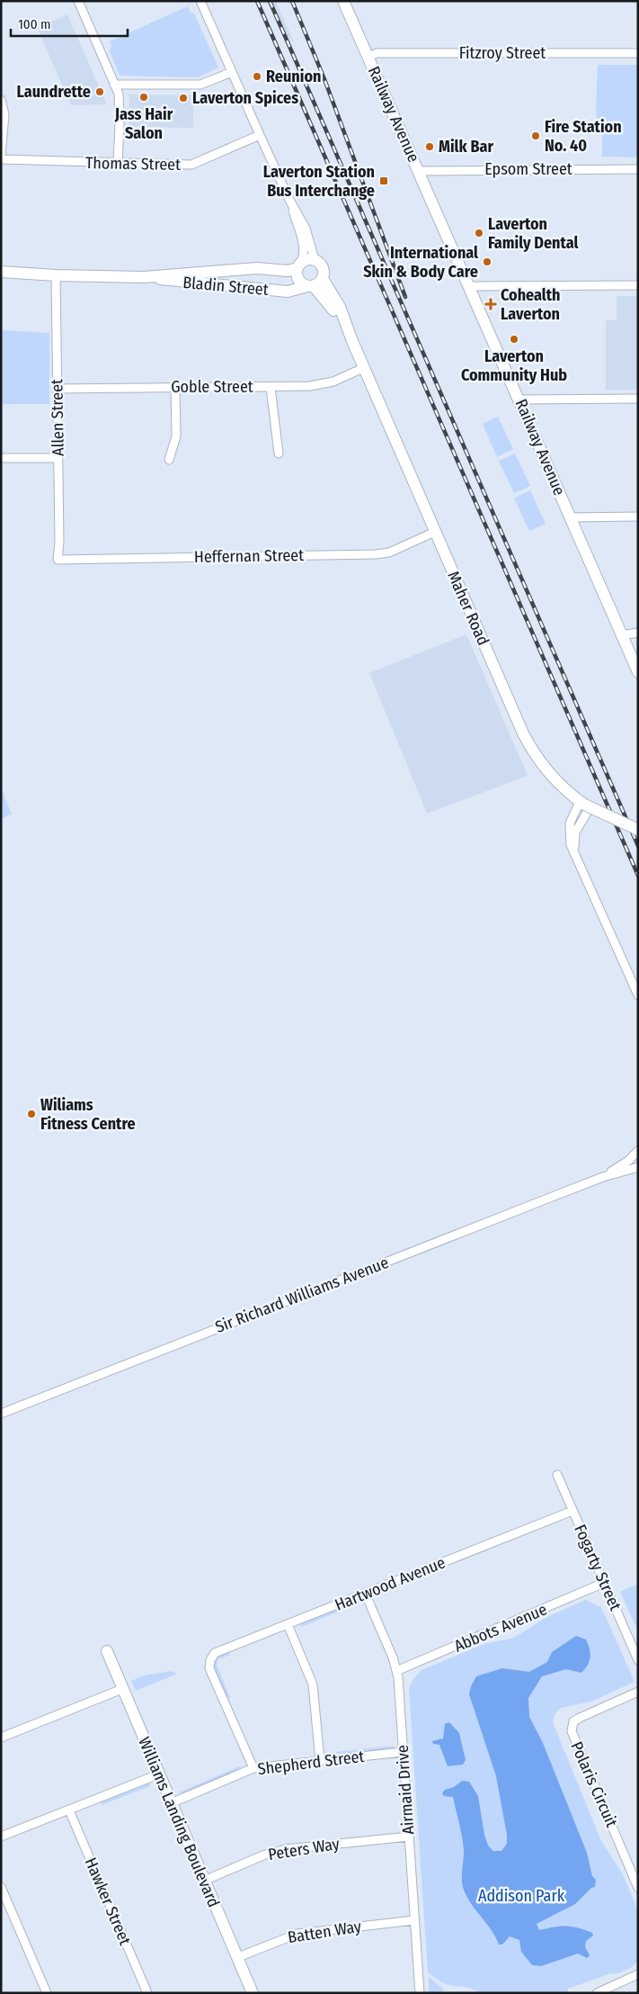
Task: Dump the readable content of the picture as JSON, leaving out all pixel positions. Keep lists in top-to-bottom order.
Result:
{
  "streets": {
    "street": [
      "Fitzroy Street",
      "Railway Avenue",
      "Thomas Street",
      "Epsom Street",
      "Bladin Street",
      "Goble Street",
      "Allen Street",
      "Heffernan Street",
      "Maher Road",
      "Sir Richard Williams Avenue",
      "Fogarty Street",
      "Hartwood Avenue",
      "Abbots Avenue",
      "Shepherd Street",
      "Polaris Circuit",
      "Airmaid Drive",
      "Williams Landing Boulevard",
      "Peters Way",
      "Hawker Street",
      "Batten Way"
    ]
  },
  "crossings": [
    ["Fitzroy Street", "Railway Avenue"],
    ["Railway Avenue", "Epsom Street"],
    ["Bladin Street", "Allen Street"],
    ["Bladin Street", "Maher Road"],
    ["Goble Street", "Allen Street"],
    ["Goble Street", "Maher Road"],
    ["Allen Street", "Heffernan Street"],
    ["Heffernan Street", "Maher Road"],
    ["Fogarty Street", "Hartwood Avenue"],
    ["Fogarty Street", "Abbots Avenue"],
    ["Hartwood Avenue", "Shepherd Street"],
    ["Hartwood Avenue", "Airmaid Drive"],
    ["Abbots Avenue", "Airmaid Drive"],
    ["Shepherd Street", "Airmaid Drive"],
    ["Shepherd Street", "Williams Landing Boulevard"],
    ["Airmaid Drive", "Peters Way"],
    ["Airmaid Drive", "Batten Way"],
    ["Williams Landing Boulevard", "Peters Way"],
    ["Williams Landing Boulevard", "Batten Way"]
  ],
  "parks": ["Addison Park"],
  "places": {
    "other": [
      "Reunion",
      "Laundrette",
      "Jass Hair Salon",
      "Laverton Spices",
      "Fire Station No. 40",
      "Milk Bar",
      "Laverton Family Dental",
      "International Skin & Body Care",
      "Laverton Community Hub",
      "Wiliams Fitness Centre"
    ],
    "transit": ["Laverton Station Bus Interchange"],
    "health": ["Cohealth Laverton"]
  },
  "scale_bar": "100 m"
}
